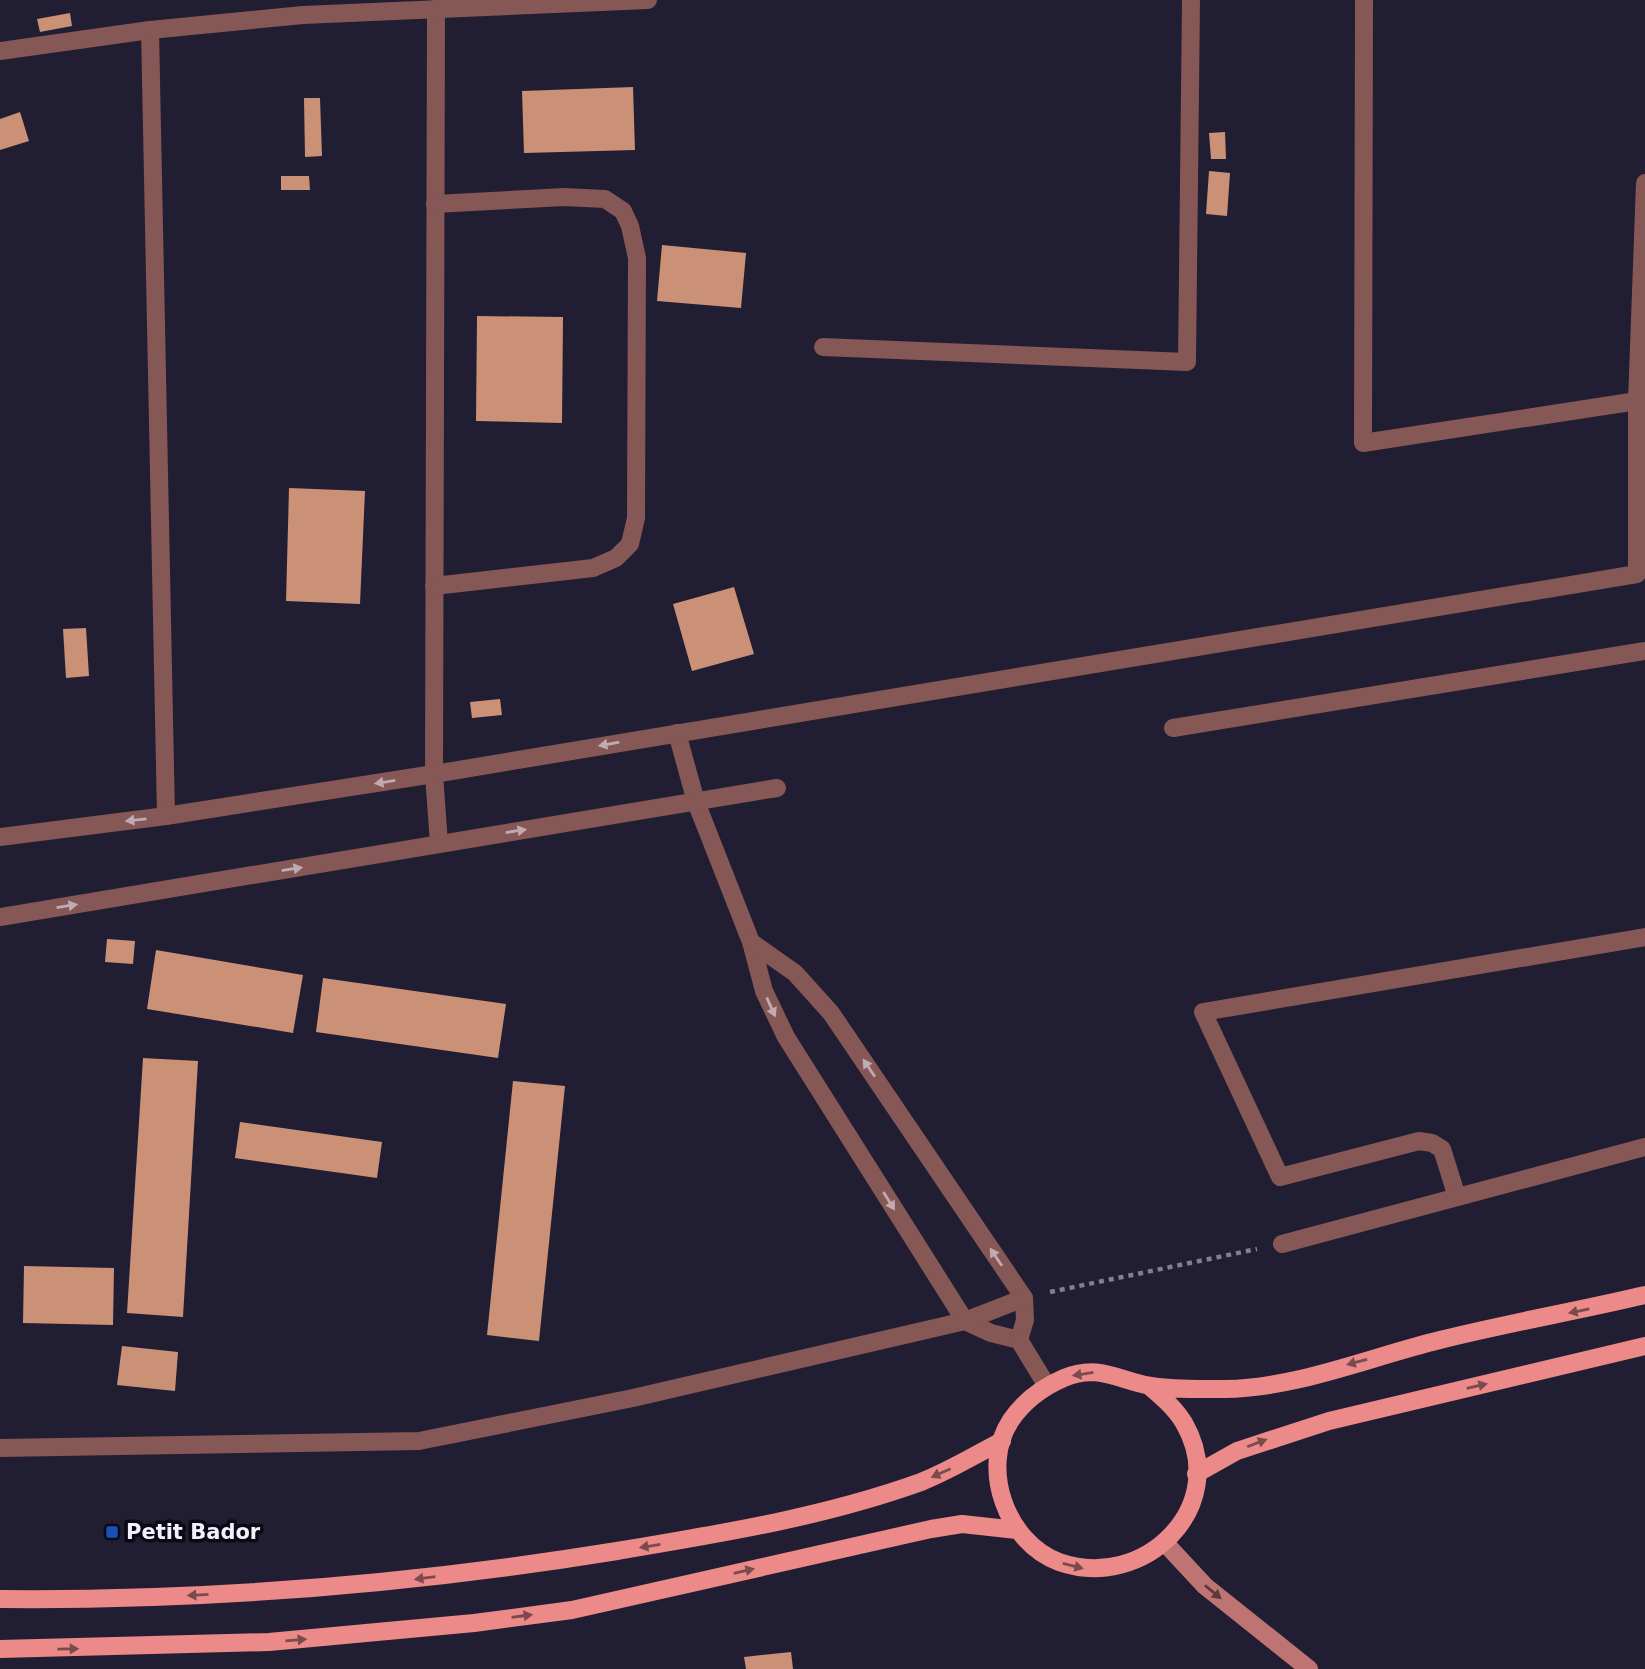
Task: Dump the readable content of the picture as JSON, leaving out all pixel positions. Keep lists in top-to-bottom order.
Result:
{
  "places": {
    "transit": ["Petit Bador"]
  }
}
